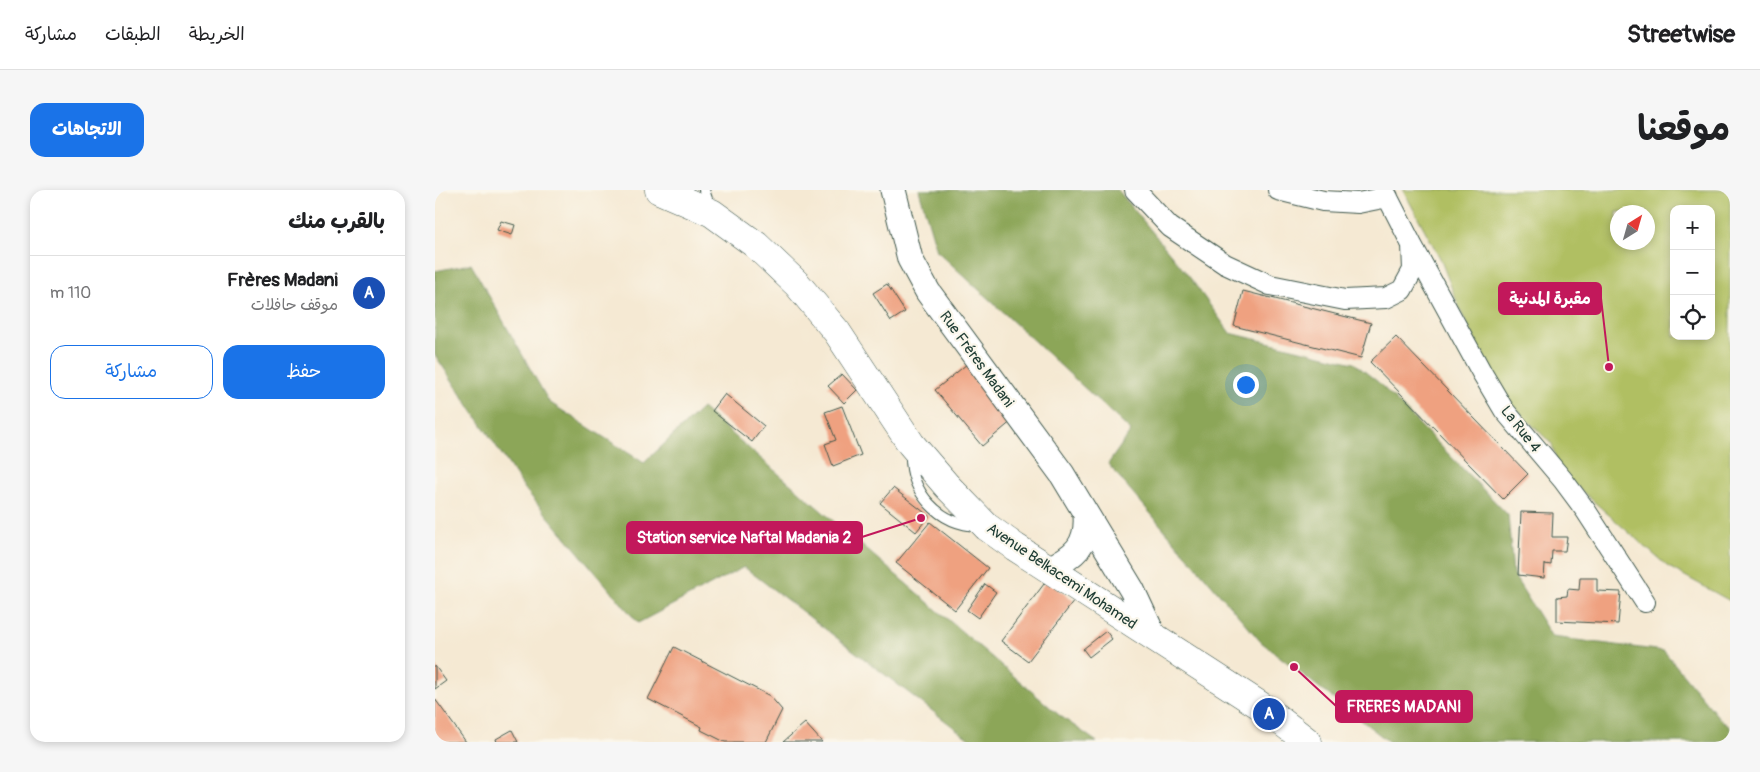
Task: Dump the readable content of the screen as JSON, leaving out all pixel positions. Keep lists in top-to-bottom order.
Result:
{
  "streets": {
    "main road": ["Avenue Belkacemi Mohamed"],
    "street": ["Rue Fréres Madani", "La Rue 4"]
  },
  "crossings": [
    ["Rue Fréres Madani", "Avenue Belkacemi Mohamed"]
  ],
  "places": ["مقبرة المدنية", "Station service Naftal Madania 2", "FRERES MADANI"],
  "north": "top right",
  "page": {
    "header": "Streetwise",
    "nav": ["الخريطة", "الطبقات", "مشاركة"],
    "title": "موقعنا",
    "buttons": [
      "الاتجاهات",
      ["حفظ", "مشاركة"]
    ],
    "heading": "بالقرب منك",
    "map_buttons": ["+", "−"],
    "list": [
      {
        "mark": "A",
        "name": "Frères Madani",
        "note": "موقف حافلات",
        "value": "110 m"
      }
    ],
    "pins": "A"
  }
}
